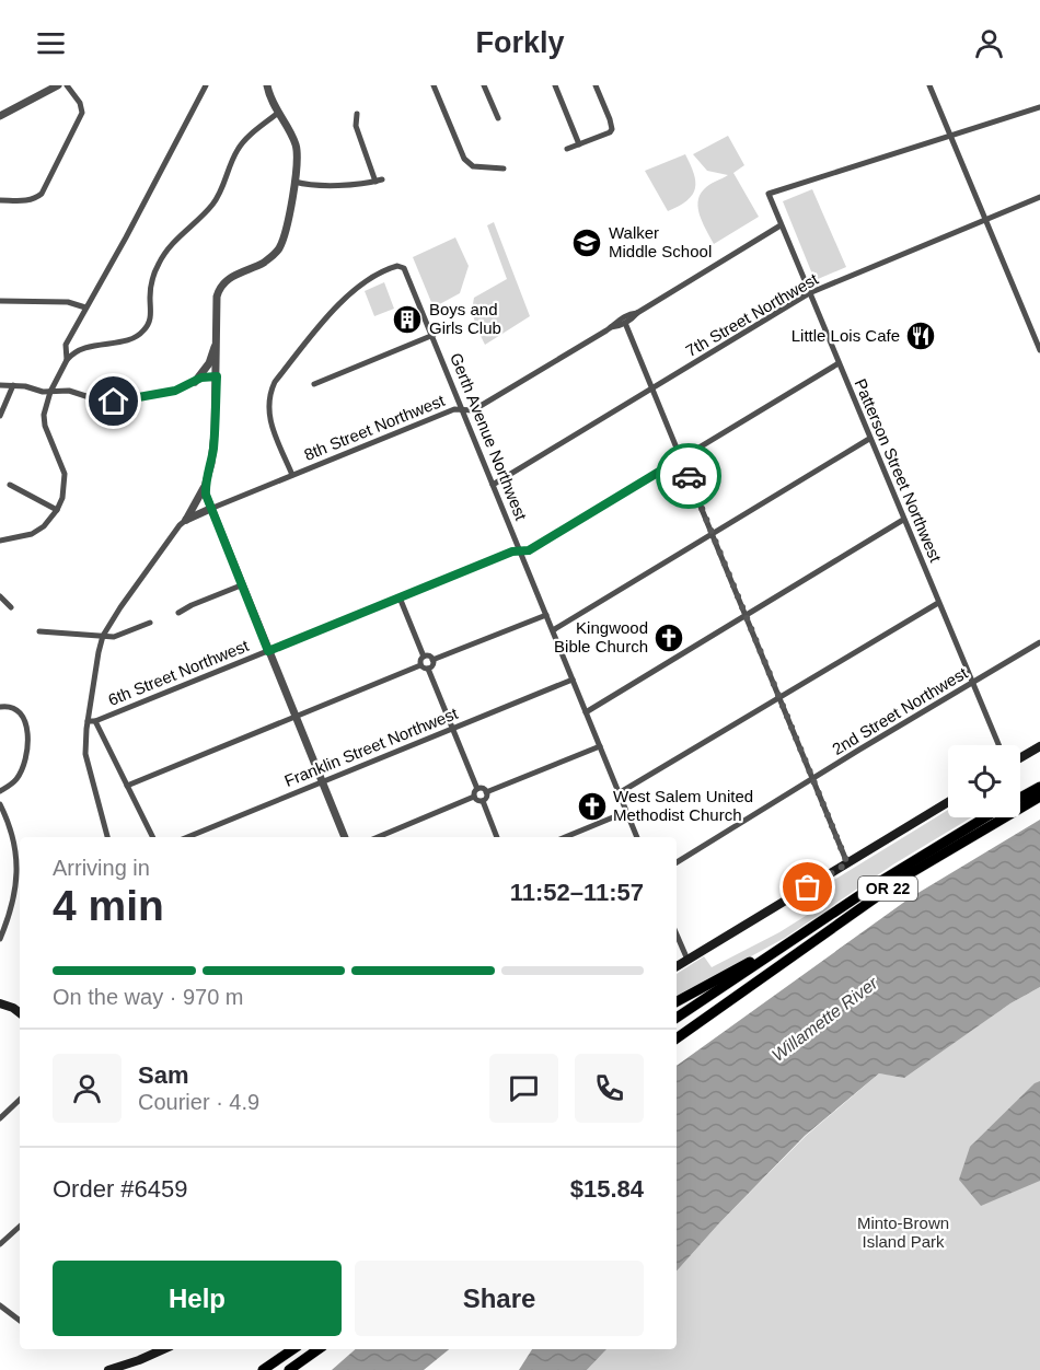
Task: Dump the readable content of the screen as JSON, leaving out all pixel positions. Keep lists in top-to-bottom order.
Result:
{
  "streets": {
    "highway": ["OR 22"],
    "street": [
      "7th Street Northwest",
      "8th Street Northwest",
      "Gerth Avenue Northwest",
      "Patterson Street Northwest",
      "6th Street Northwest",
      "2nd Street Northwest",
      "Franklin Street Northwest"
    ]
  },
  "crossings": [
    ["7th Street Northwest", "Gerth Avenue Northwest"],
    ["7th Street Northwest", "Patterson Street Northwest"],
    ["8th Street Northwest", "Gerth Avenue Northwest"],
    ["8th Street Northwest", "Patterson Street Northwest"],
    ["Gerth Avenue Northwest", "6th Street Northwest"],
    ["Gerth Avenue Northwest", "Franklin Street Northwest"],
    ["Patterson Street Northwest", "6th Street Northwest"],
    ["Patterson Street Northwest", "2nd Street Northwest"]
  ],
  "water": ["Willamette River"],
  "parks": ["Minto-Brown Island Park"],
  "places": {
    "school or university": ["Walker Middle School"],
    "building": ["Boys and Girls Club"],
    "restaurant": ["Little Lois Cafe"],
    "church": ["Kingwood Bible Church", "West Salem United Methodist Church"]
  },
  "page": {
    "header": "Forkly",
    "heading": ["4 min", "Arriving in", "11:52–11:57"],
    "panel": [
      "Sam",
      "Courier · 4.9",
      "Order #6459",
      "$15.84"
    ],
    "bar": "On the way · 970 m",
    "buttons": ["Help", "Share"]
  }
}
